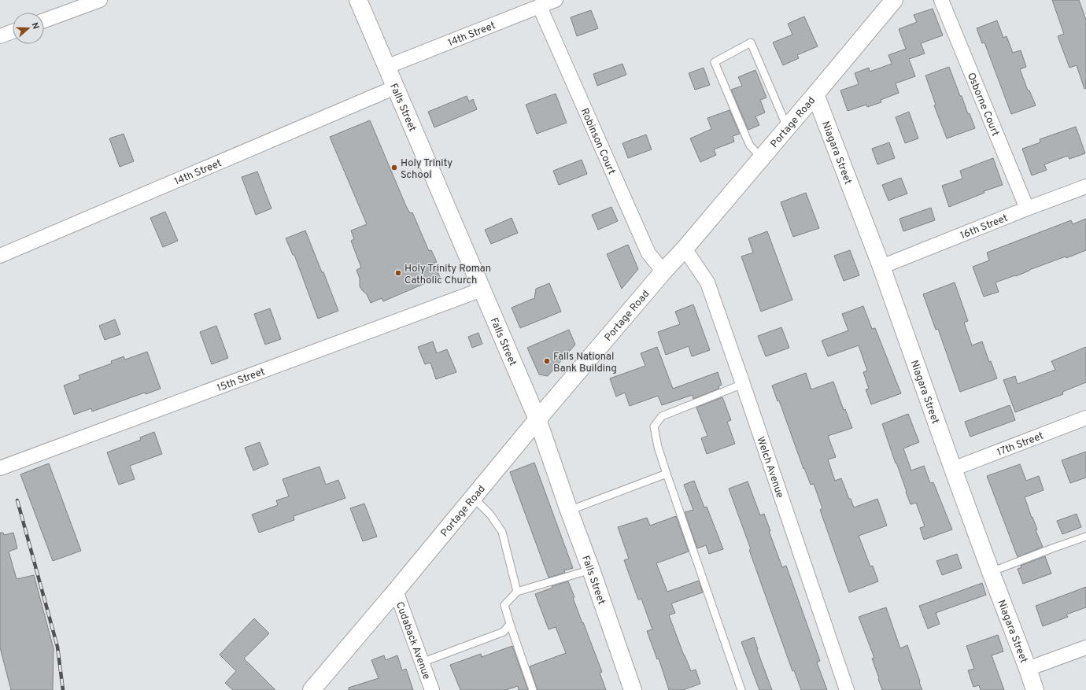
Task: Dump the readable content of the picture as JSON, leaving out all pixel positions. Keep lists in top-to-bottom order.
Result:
{
  "streets": {
    "street": [
      "14th Street",
      "Osborne Court",
      "Falls Street",
      "Portage Road",
      "Robinson Court",
      "Niagara Street",
      "16th Street",
      "15th Street",
      "17th Street",
      "Welch Avenue",
      "Cudaback Avenue"
    ]
  },
  "crossings": [
    ["14th Street", "Falls Street"],
    ["14th Street", "Robinson Court"],
    ["Osborne Court", "16th Street"],
    ["Falls Street", "Portage Road"],
    ["Falls Street", "15th Street"],
    ["Portage Road", "Robinson Court"],
    ["Portage Road", "Niagara Street"],
    ["Portage Road", "Welch Avenue"],
    ["Portage Road", "Cudaback Avenue"],
    ["Niagara Street", "16th Street"],
    ["Niagara Street", "17th Street"]
  ],
  "places": ["Holy Trinity School", "Holy Trinity Roman Catholic Church", "Falls National Bank Building"],
  "north": "right"
}
